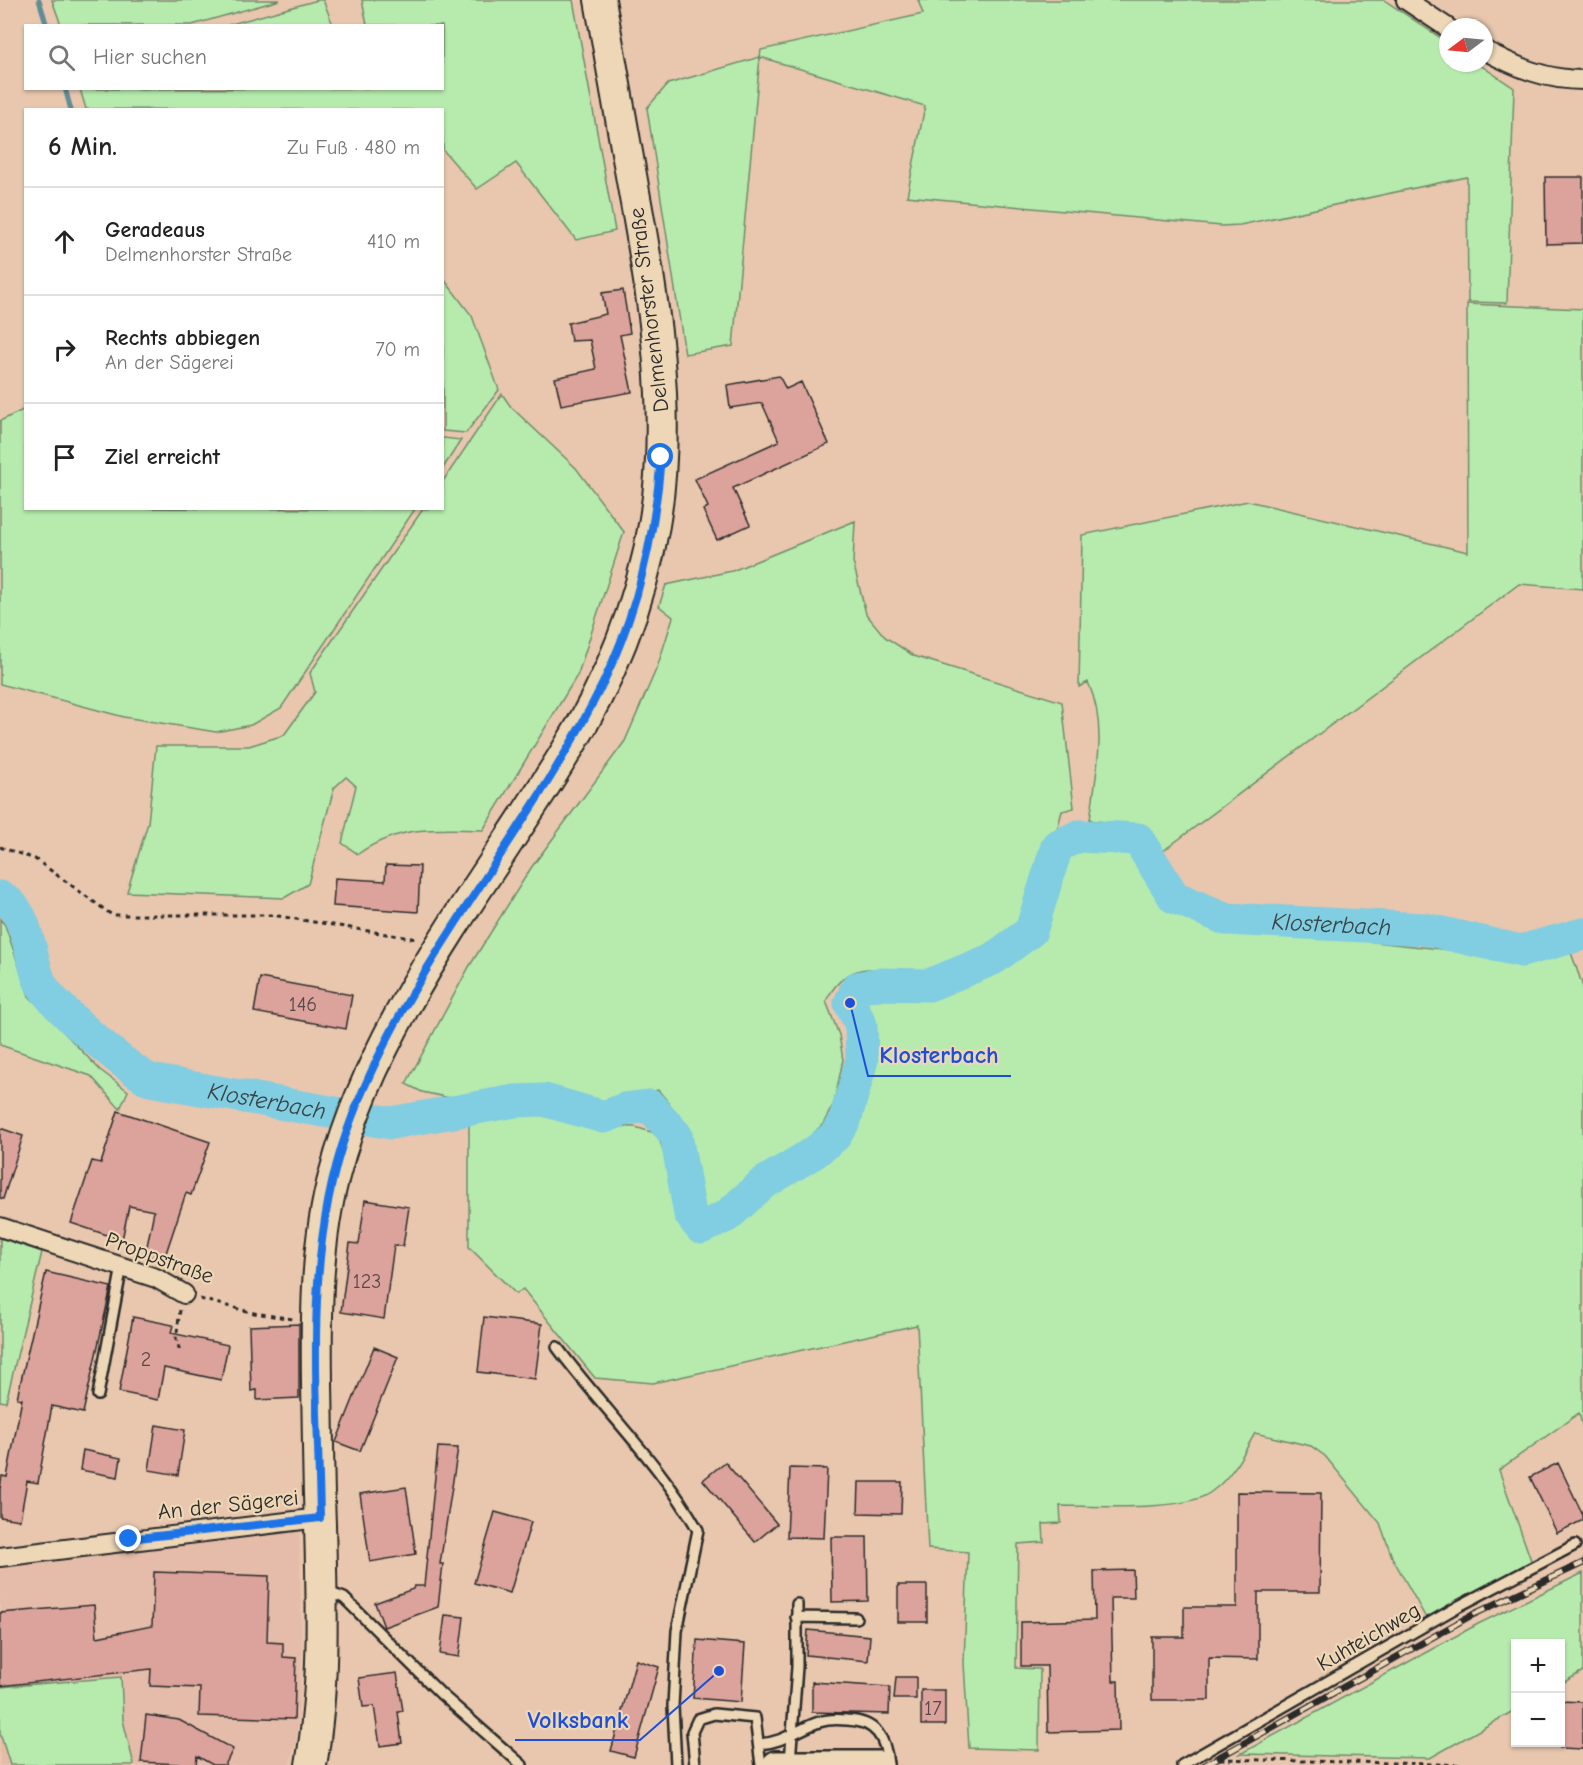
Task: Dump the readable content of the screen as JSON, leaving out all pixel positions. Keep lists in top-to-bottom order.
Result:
{
  "streets": {
    "main road": ["Delmenhorster Straße"],
    "street": ["Proppstraße", "An der Sägerei"],
    "lane": ["Kuhteichweg"]
  },
  "crossings": [
    ["Delmenhorster Straße", "An der Sägerei"]
  ],
  "water": ["Klosterbach"],
  "places": ["Klosterbach", "Volksbank"],
  "house_numbers": [
    "146",
    "123",
    "2",
    "17"
  ],
  "north": "left",
  "page": {
    "search": "Hier suchen",
    "heading": ["6 Min.", "Zu Fuß · 480 m"],
    "list": [
      ["Geradeaus", "Delmenhorster Straße", "410 m"],
      ["Rechts abbiegen", "An der Sägerei", "70 m"],
      "Ziel erreicht"
    ],
    "map_buttons": ["+", "−"]
  }
}
